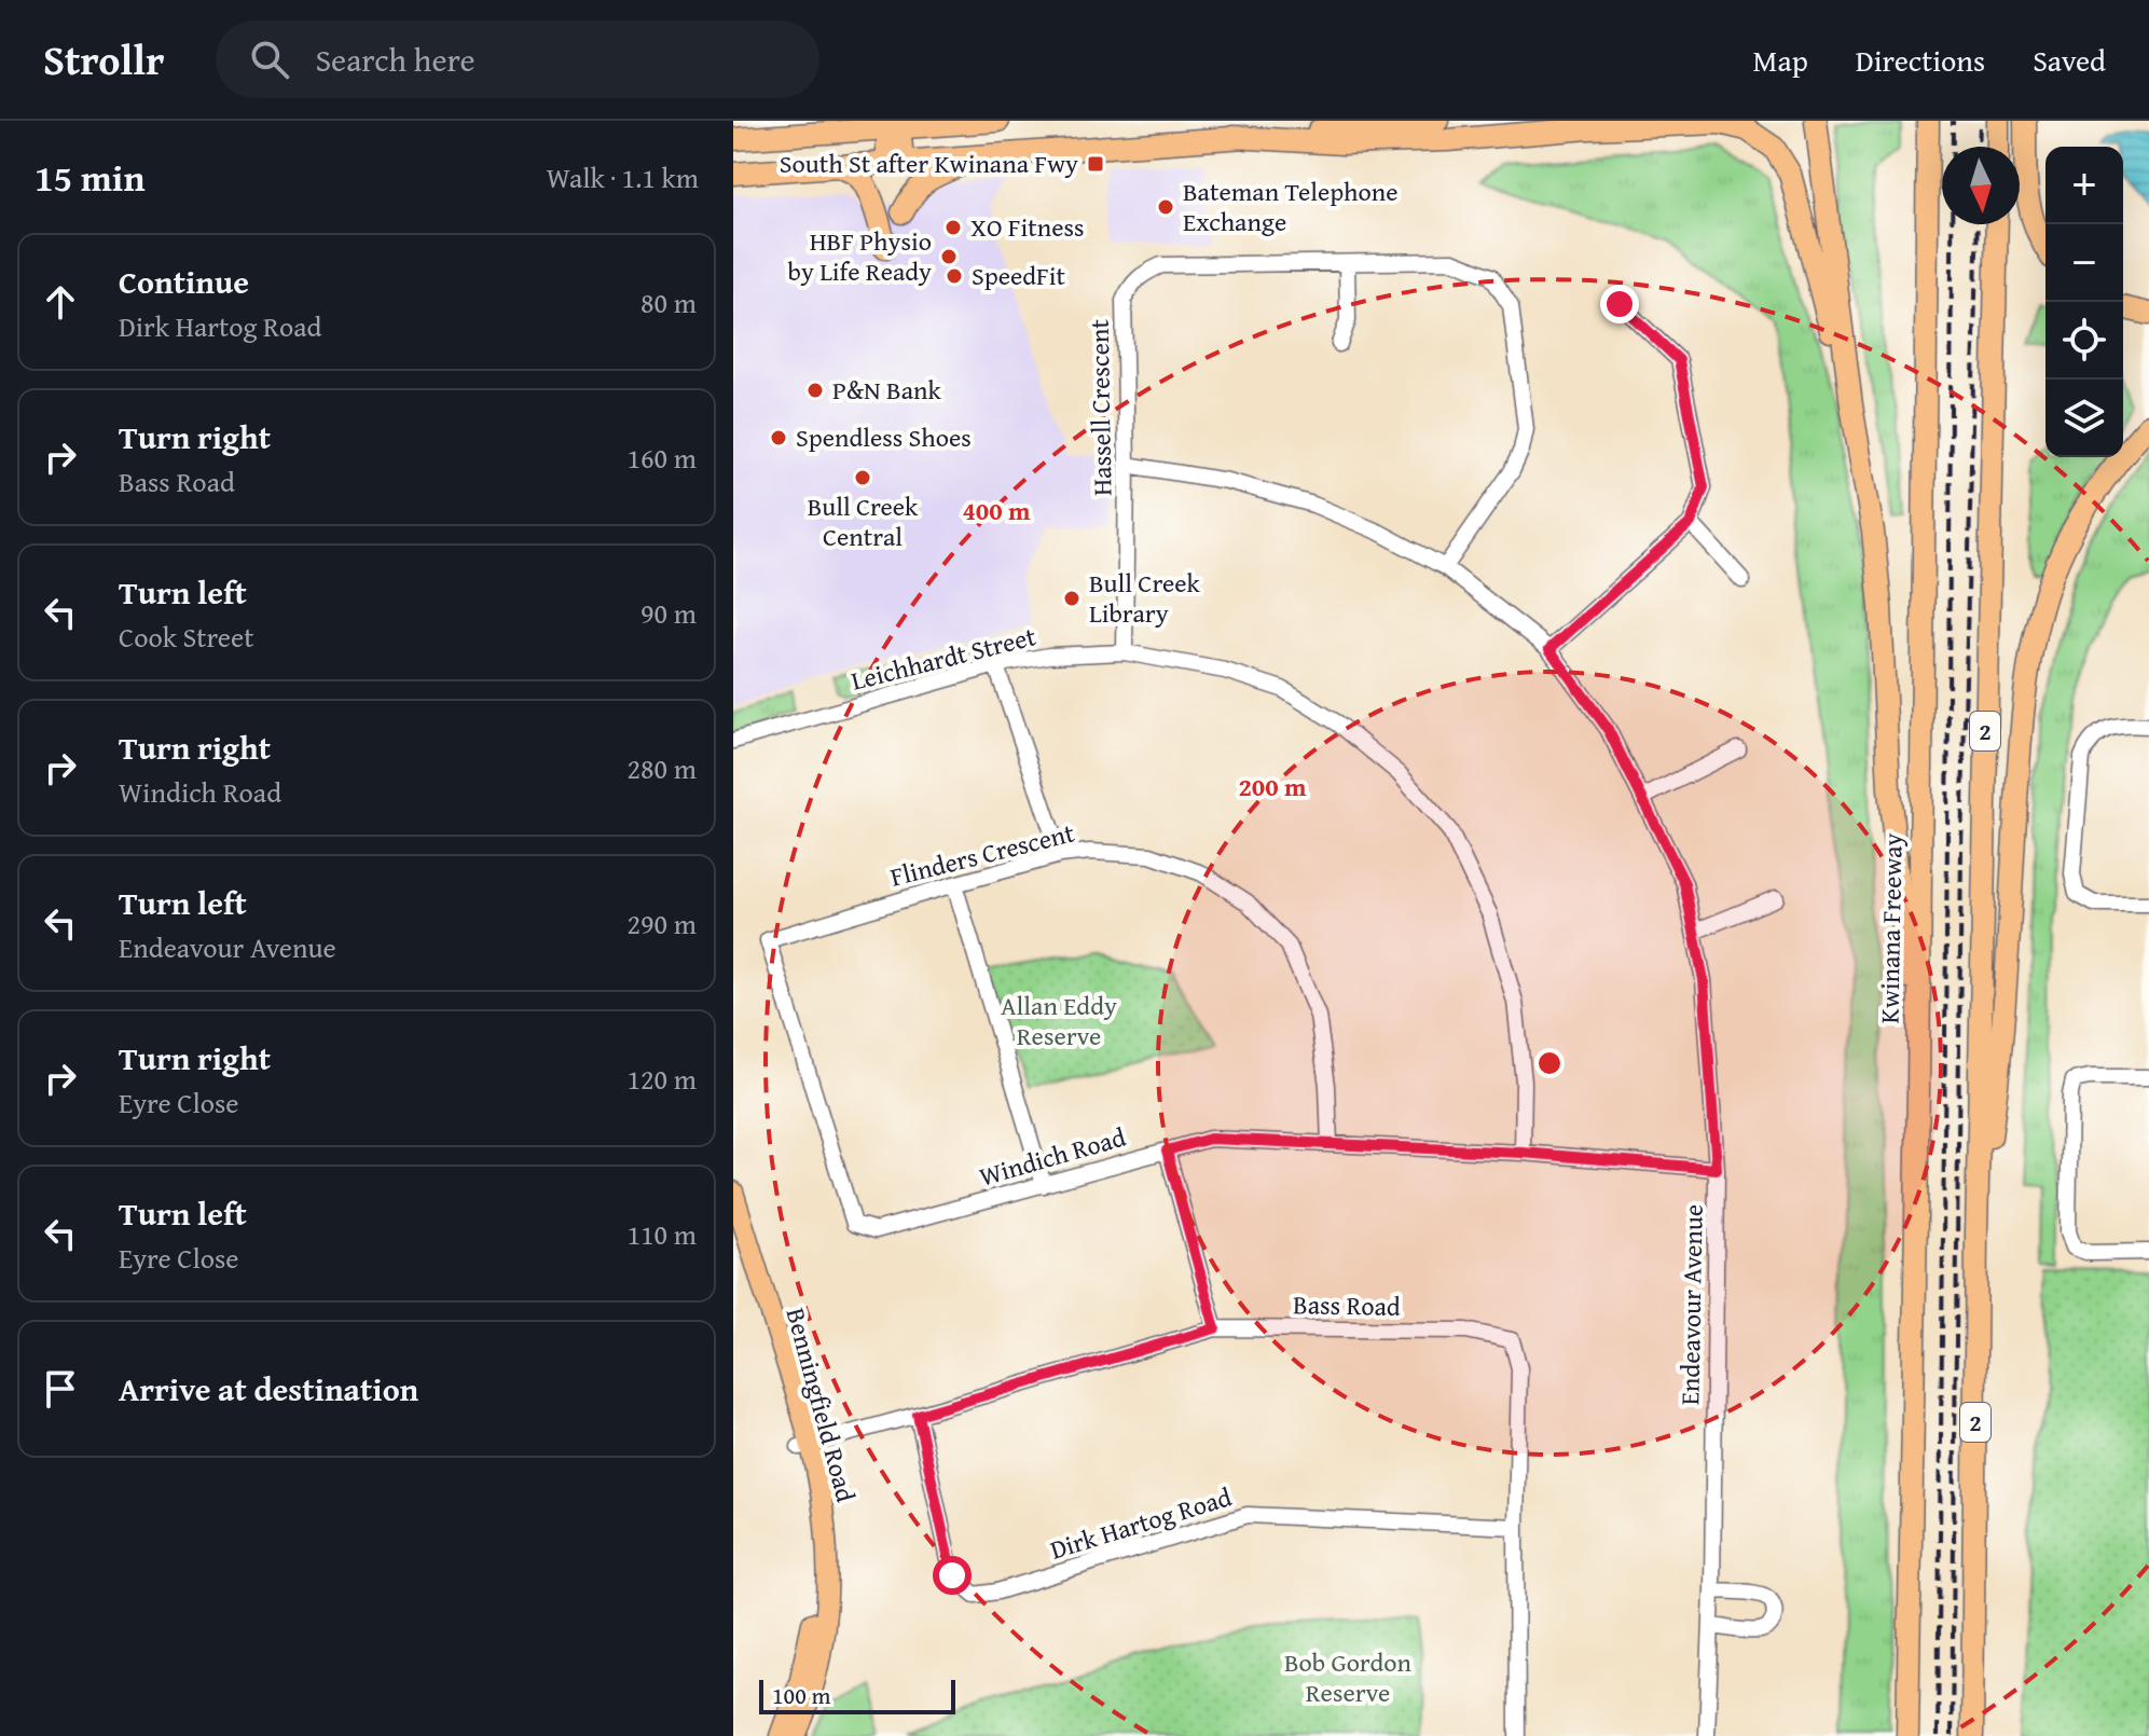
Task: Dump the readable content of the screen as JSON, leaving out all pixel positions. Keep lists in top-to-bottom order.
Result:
{
  "streets": {
    "highway": ["2", "Kwinana Freeway"],
    "main road": ["Benningfield Road"],
    "street": [
      "Hassell Crescent",
      "Leichhardt Street",
      "Flinders Crescent",
      "Windich Road",
      "Endeavour Avenue",
      "Bass Road",
      "Dirk Hartog Road"
    ]
  },
  "crossings": [
    ["Hassell Crescent", "Leichhardt Street"],
    ["Hassell Crescent", "Endeavour Avenue"],
    ["Leichhardt Street", "Windich Road"],
    ["Flinders Crescent", "Windich Road"],
    ["Windich Road", "Endeavour Avenue"],
    ["Bass Road", "Benningfield Road"],
    ["Bass Road", "Dirk Hartog Road"]
  ],
  "parks": ["Allan Eddy Reserve", "Bob Gordon Reserve"],
  "places": {
    "transit": ["South St after Kwinana Fwy"],
    "other": [
      "Bateman Telephone Exchange",
      "XO Fitness",
      "HBF Physio by Life Ready",
      "SpeedFit",
      "P&N Bank",
      "Spendless Shoes",
      "Bull Creek Central",
      "Bull Creek Library"
    ]
  },
  "scale_bar": "100 m",
  "north": "bottom",
  "page": {
    "header": "Strollr",
    "search": "Search here",
    "nav": ["Map", "Directions", "Saved"],
    "heading": ["15 min", "Walk · 1.1 km"],
    "map_buttons": ["+", "−"],
    "list": [
      ["Continue", "Dirk Hartog Road", "80 m"],
      ["Turn right", "Bass Road", "160 m"],
      ["Turn left", "Cook Street", "90 m"],
      ["Turn right", "Windich Road", "280 m"],
      ["Turn left", "Endeavour Avenue", "290 m"],
      ["Turn right", "Eyre Close", "120 m"],
      ["Turn left", "Eyre Close", "110 m"],
      "Arrive at destination"
    ],
    "scale": "100 m"
  },
  "rings": ["400 m", "200 m"]
}
